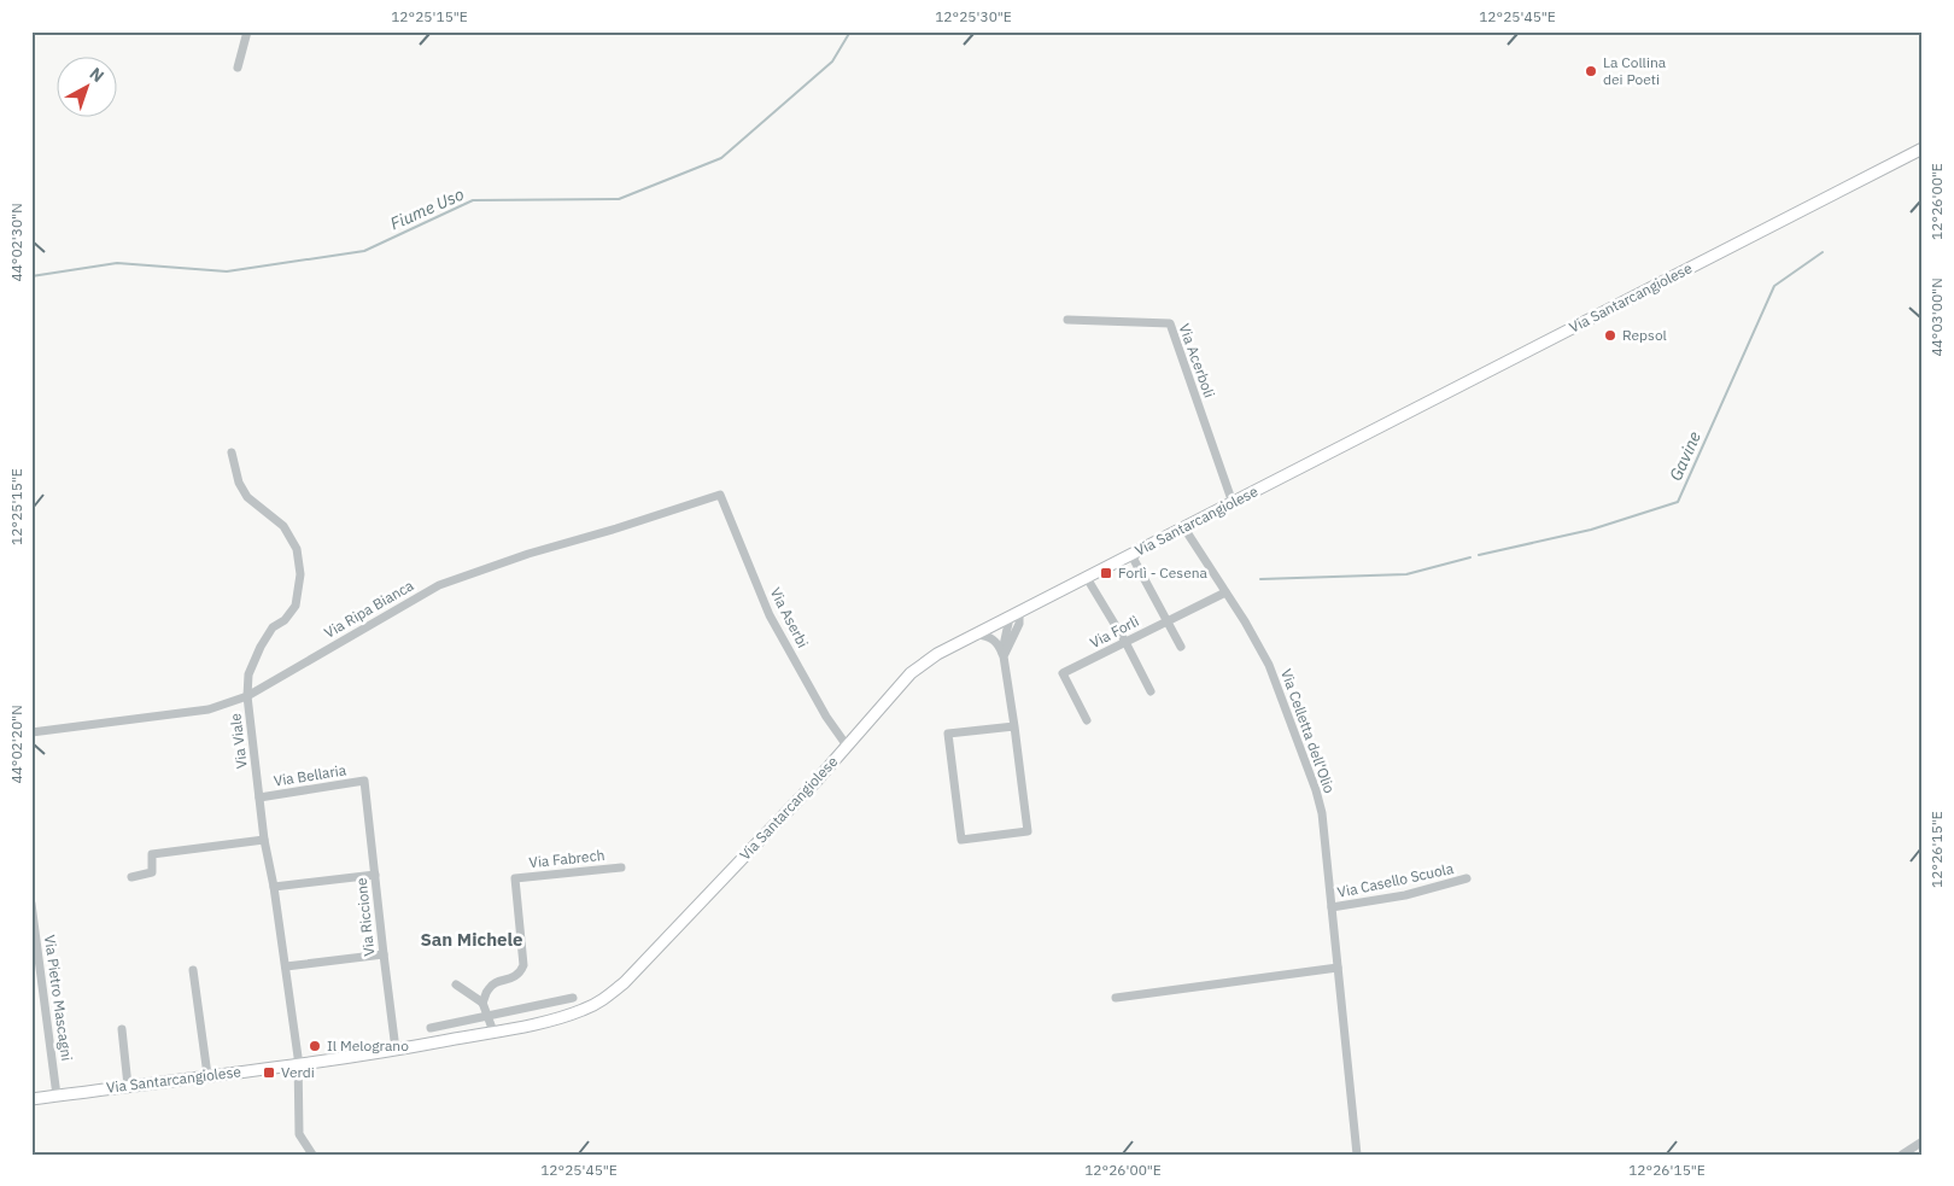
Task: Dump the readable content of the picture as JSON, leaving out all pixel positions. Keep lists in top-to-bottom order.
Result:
{
  "streets": {
    "main road": ["Via Santarcangiolese"],
    "street": [
      "Via Acerboli",
      "Via Ripa Bianca",
      "Via Aserbi",
      "Via Forlì",
      "Via Celletta dell'Olio",
      "Via Viale",
      "Via Bellaria",
      "Via Fabrech",
      "Via Casello Scuola",
      "Via Riccione",
      "Via Pietro Mascagni"
    ]
  },
  "crossings": [
    ["Via Santarcangiolese", "Via Acerboli"],
    ["Via Santarcangiolese", "Via Aserbi"],
    ["Via Santarcangiolese", "Via Celletta dell'Olio"],
    ["Via Santarcangiolese", "Via Viale"],
    ["Via Santarcangiolese", "Via Riccione"],
    ["Via Santarcangiolese", "Via Pietro Mascagni"],
    ["Via Ripa Bianca", "Via Aserbi"],
    ["Via Ripa Bianca", "Via Viale"],
    ["Via Forlì", "Via Celletta dell'Olio"],
    ["Via Celletta dell'Olio", "Via Casello Scuola"],
    ["Via Viale", "Via Bellaria"],
    ["Via Bellaria", "Via Riccione"]
  ],
  "districts": ["San Michele"],
  "water": ["Fiume Uso", "Gavine"],
  "places": {
    "other": ["La Collina dei Poeti", "Repsol", "Il Melograno"],
    "transit": ["Forlì - Cesena", "Verdi"]
  },
  "north": "top right",
  "coordinates": [
    "12°25'15\"E",
    "12°25'30\"E",
    "12°25'45\"E",
    "12°26'00\"E",
    "44°02'30\"N",
    "44°03'00\"N",
    "44°02'20\"N",
    "12°26'15\"E"
  ]
}
